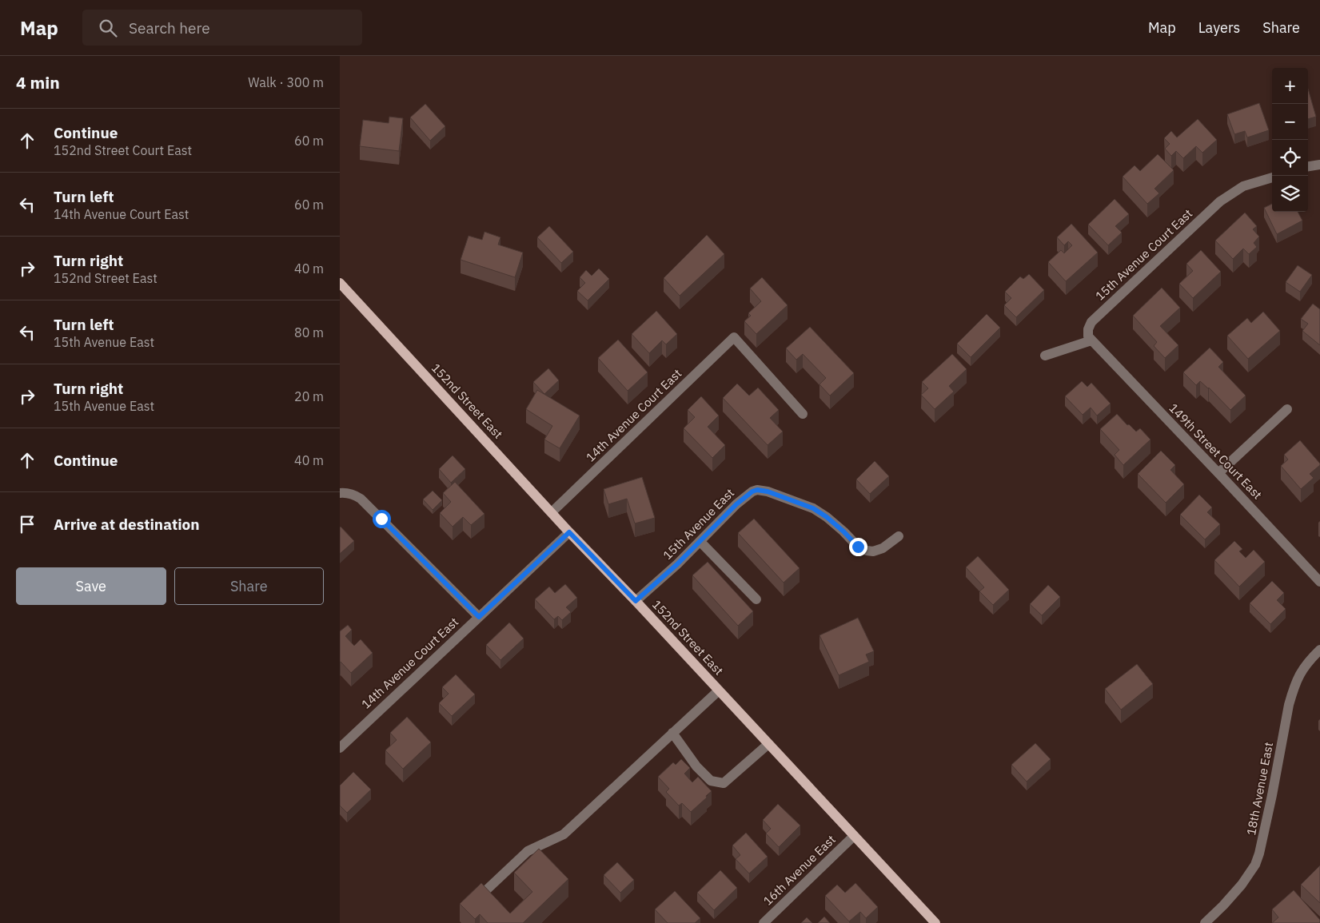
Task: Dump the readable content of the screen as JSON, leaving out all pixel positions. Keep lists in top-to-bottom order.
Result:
{
  "streets": {
    "main road": ["152nd Street East"],
    "street": [
      "15th Avenue Court East",
      "14th Avenue Court East",
      "149th Street Court East",
      "15th Avenue East",
      "18th Avenue East",
      "16th Avenue East"
    ]
  },
  "crossings": [
    ["15th Avenue Court East", "149th Street Court East"],
    ["152nd Street East", "14th Avenue Court East"],
    ["152nd Street East", "15th Avenue East"],
    ["152nd Street East", "16th Avenue East"]
  ],
  "page": {
    "header": "Map",
    "search": "Search here",
    "nav": ["Map", "Layers", "Share"],
    "heading": ["4 min", "Walk · 300 m"],
    "map_buttons": ["+", "−"],
    "list": [
      ["Continue", "152nd Street Court East", "60 m"],
      ["Turn left", "14th Avenue Court East", "60 m"],
      ["Turn right", "152nd Street East", "40 m"],
      ["Turn left", "15th Avenue East", "80 m"],
      ["Turn right", "15th Avenue East", "20 m"],
      ["Continue", "40 m"],
      "Arrive at destination"
    ],
    "buttons": ["Save", "Share"]
  }
}
